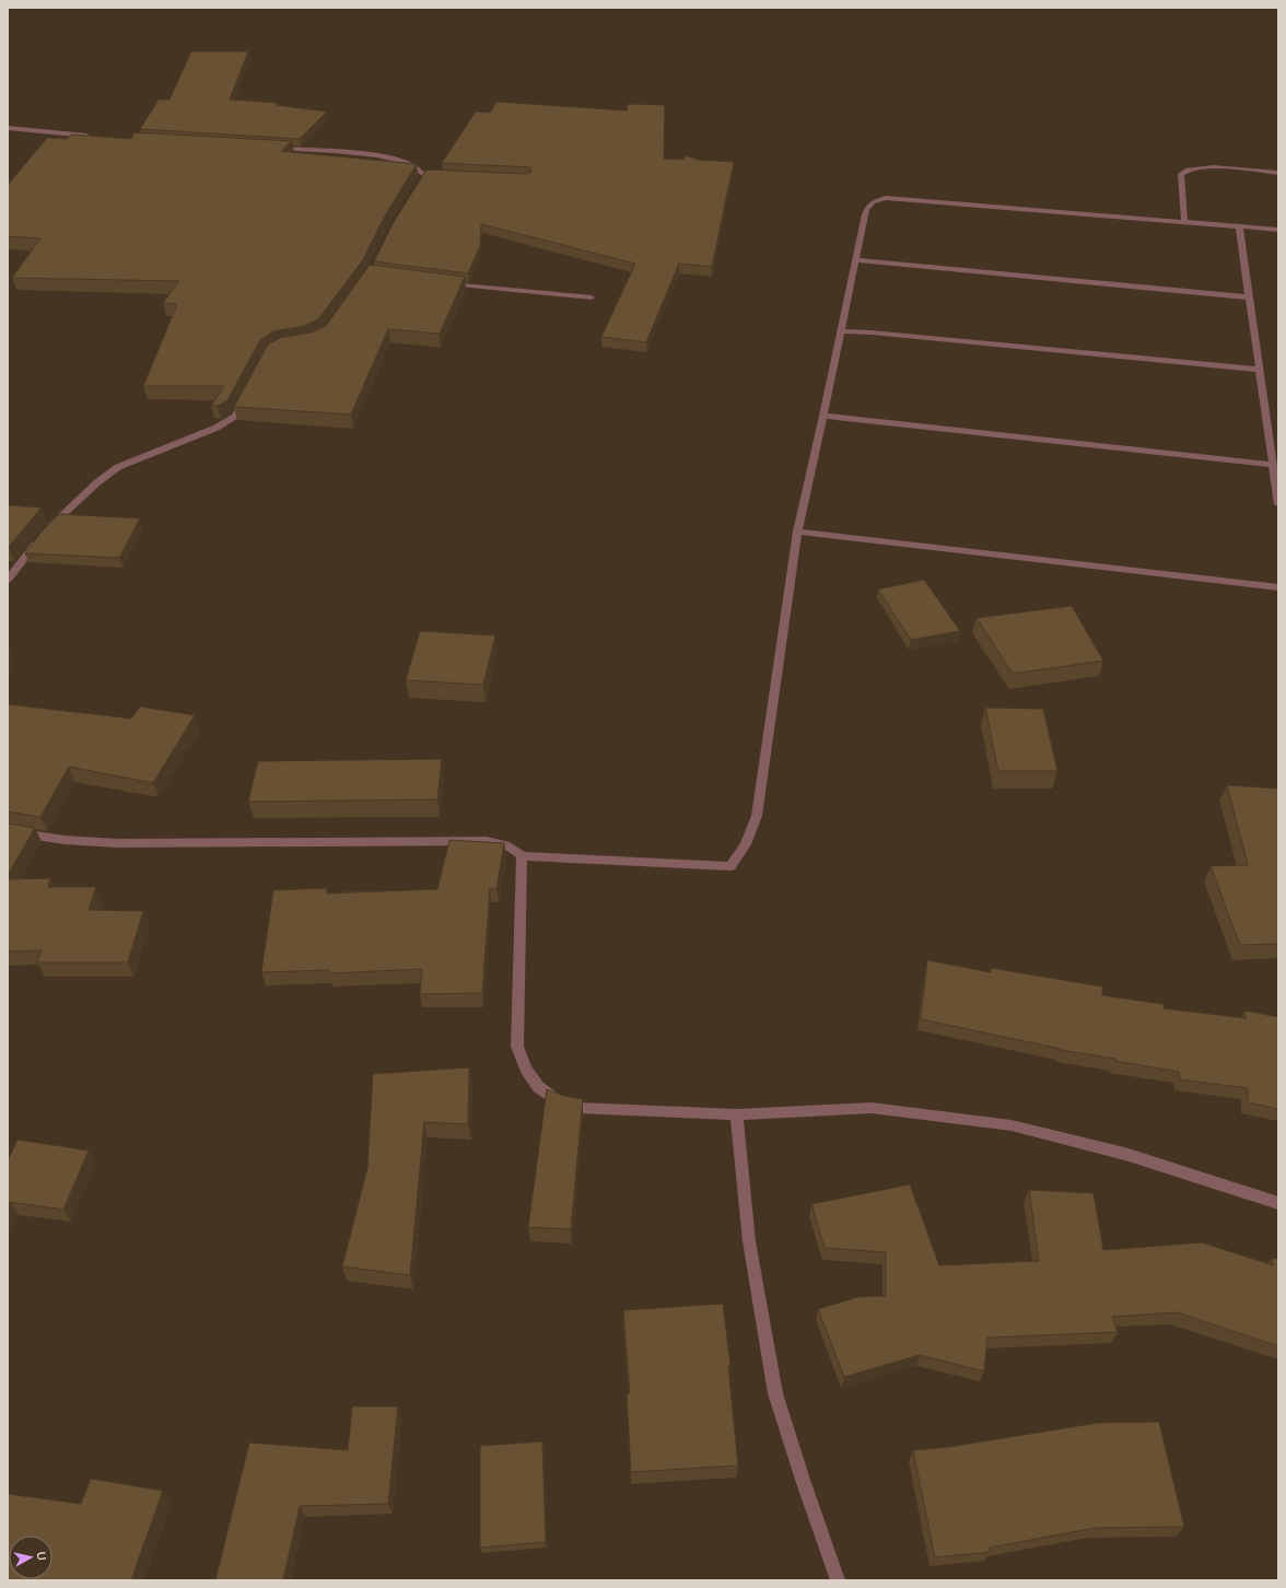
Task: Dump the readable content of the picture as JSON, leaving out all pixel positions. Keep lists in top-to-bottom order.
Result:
{
  "north": "right"
}
